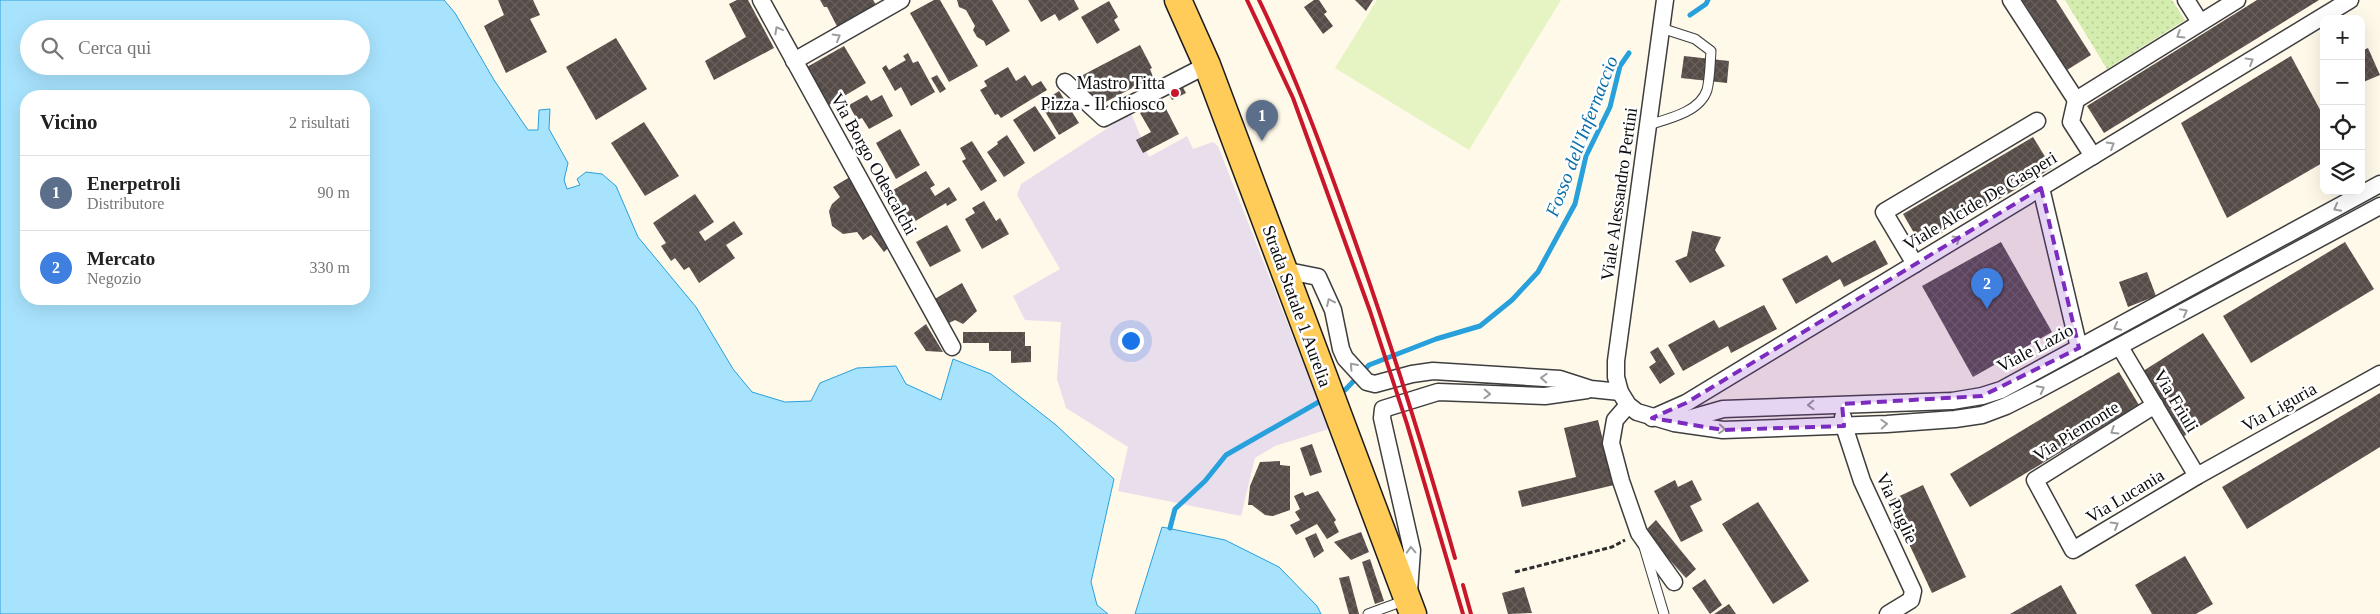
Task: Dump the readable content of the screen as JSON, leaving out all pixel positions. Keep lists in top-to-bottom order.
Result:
{
  "streets": {
    "main road": ["Strada Statale 1 Aurelia"],
    "street": [
      "Via Borgo Odescalchi",
      "Viale Alessandro Pertini",
      "Viale Alcide De Gasperi",
      "Viale Lazio",
      "Via Friuli",
      "Via Liguria",
      "Via Piemonte",
      "Via Lucania",
      "Via Puglie"
    ]
  },
  "crossings": [
    ["Viale Alcide De Gasperi", "Viale Lazio"],
    ["Viale Lazio", "Via Friuli"],
    ["Viale Lazio", "Via Puglie"],
    ["Via Friuli", "Via Liguria"],
    ["Via Friuli", "Via Piemonte"],
    ["Via Friuli", "Via Lucania"],
    ["Via Liguria", "Via Lucania"],
    ["Via Piemonte", "Via Lucania"]
  ],
  "one_way": ["Via Lucania"],
  "water": ["Fosso dell'Infernaccio"],
  "places": ["Mastro Titta Pizza - Il chiosco"],
  "page": {
    "map_buttons": ["+", "−"],
    "search": "Cerca qui",
    "heading": ["Vicino", "2 risultati"],
    "pins": ["1", "2"],
    "list": [
      {
        "mark": "1",
        "name": "Enerpetroli",
        "note": "Distributore",
        "value": "90 m"
      },
      {
        "mark": "2",
        "name": "Mercato",
        "note": "Negozio",
        "value": "330 m"
      }
    ]
  }
}
